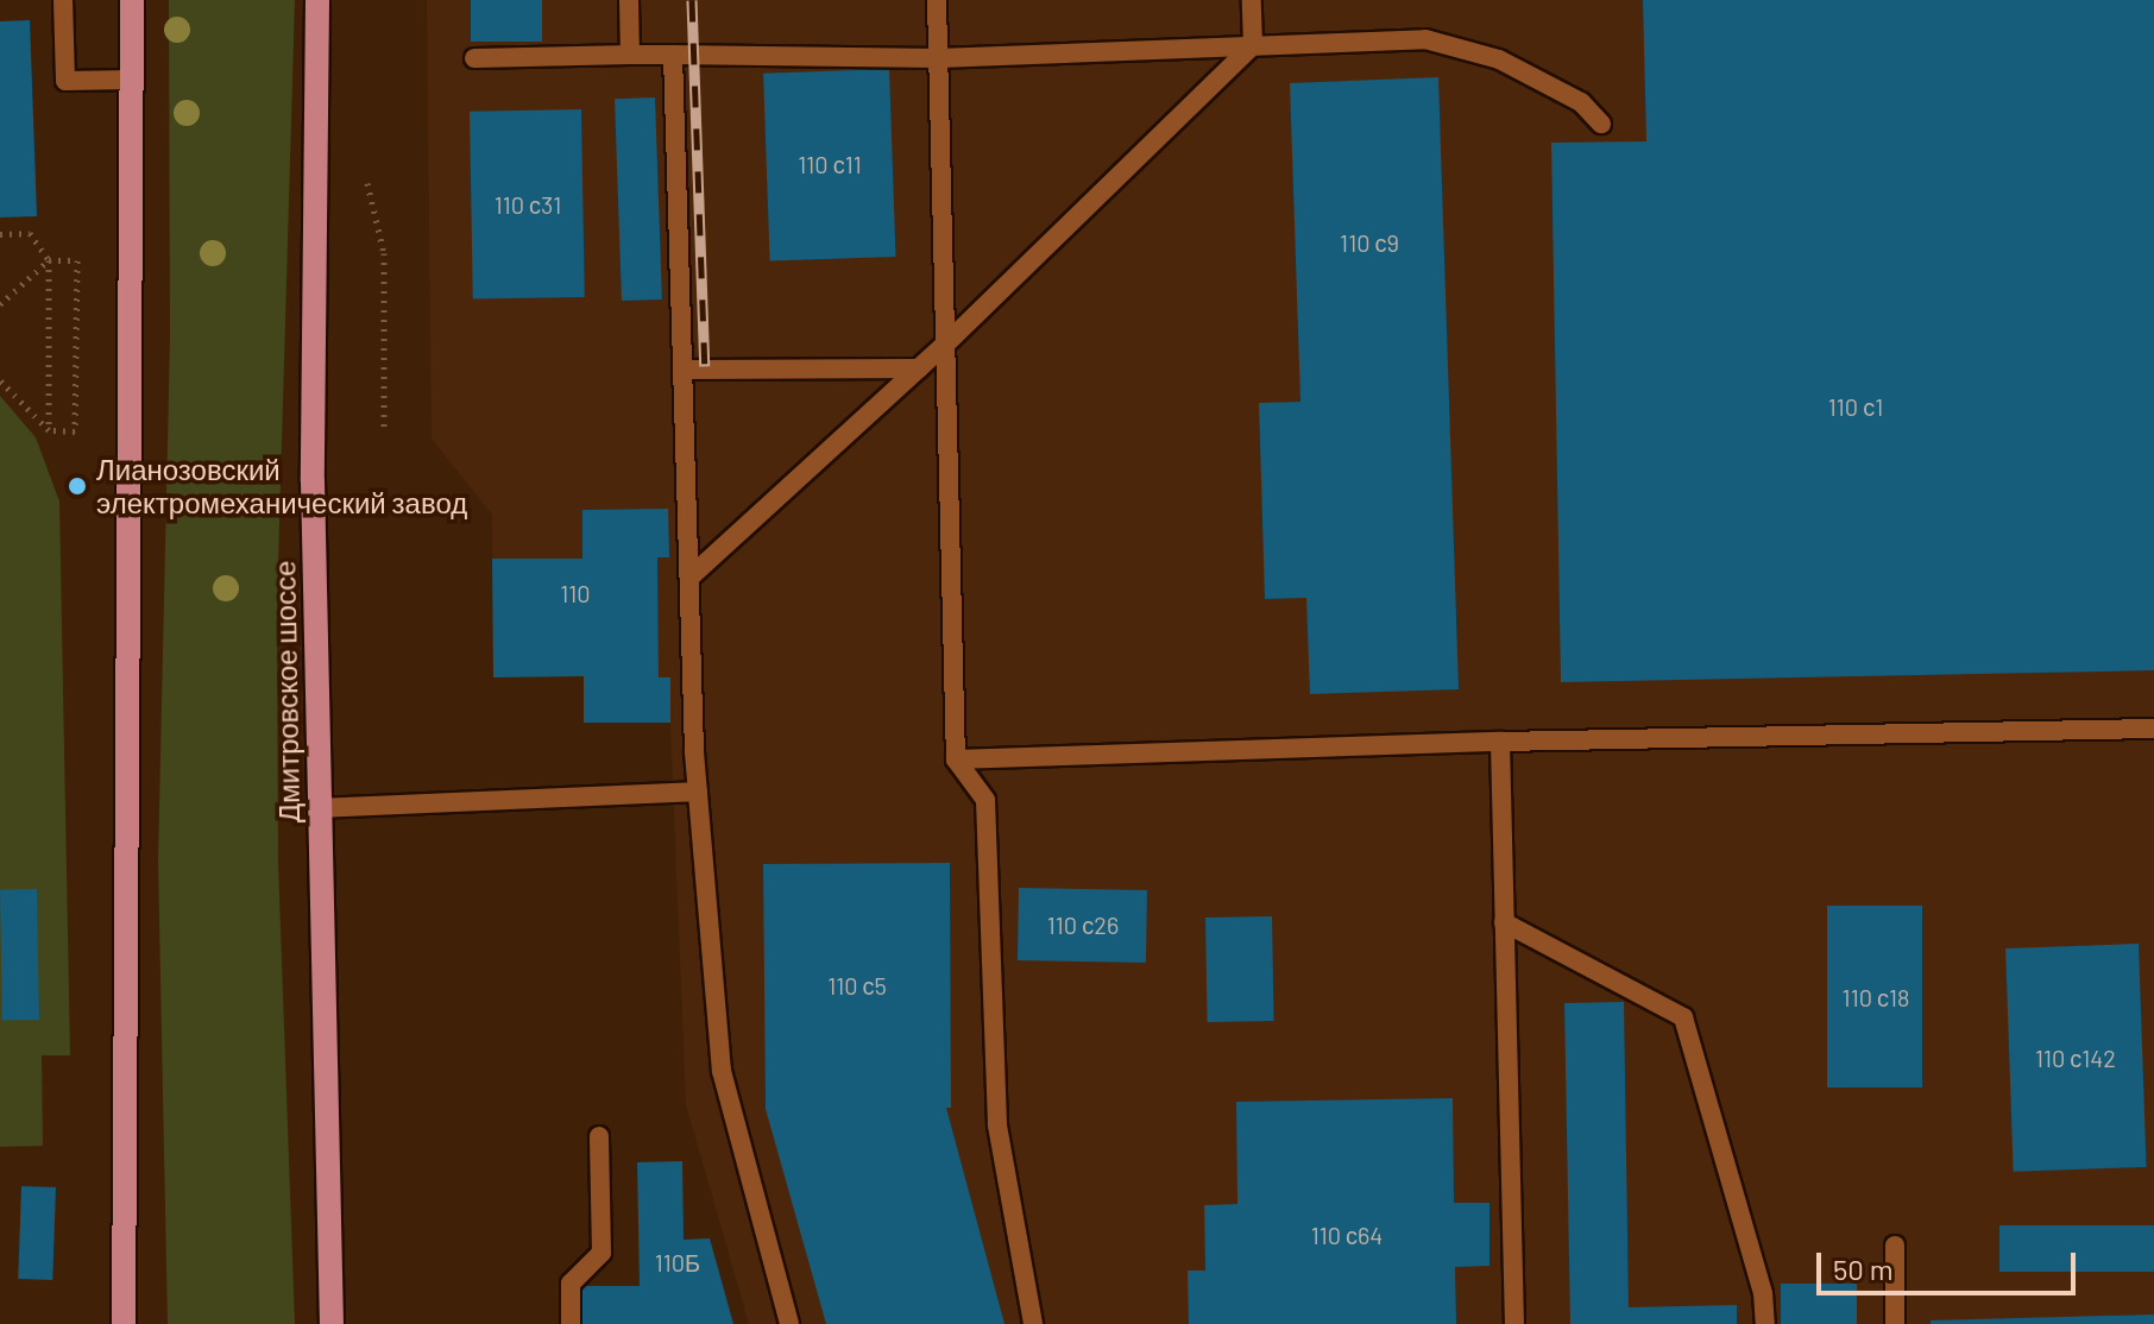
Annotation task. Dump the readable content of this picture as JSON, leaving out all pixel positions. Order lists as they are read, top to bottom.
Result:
{
  "streets": {
    "main road": ["Дмитровское шоссе"]
  },
  "places": ["Лианозовский электромеханический завод"],
  "house_numbers": [
    "110 с11",
    "110 с31",
    "110 с9",
    "110 с1",
    "110",
    "110 с26",
    "110 с5",
    "110 с18",
    "110 с142",
    "110 с64",
    "110Б"
  ],
  "scale_bar": "50 m"
}
